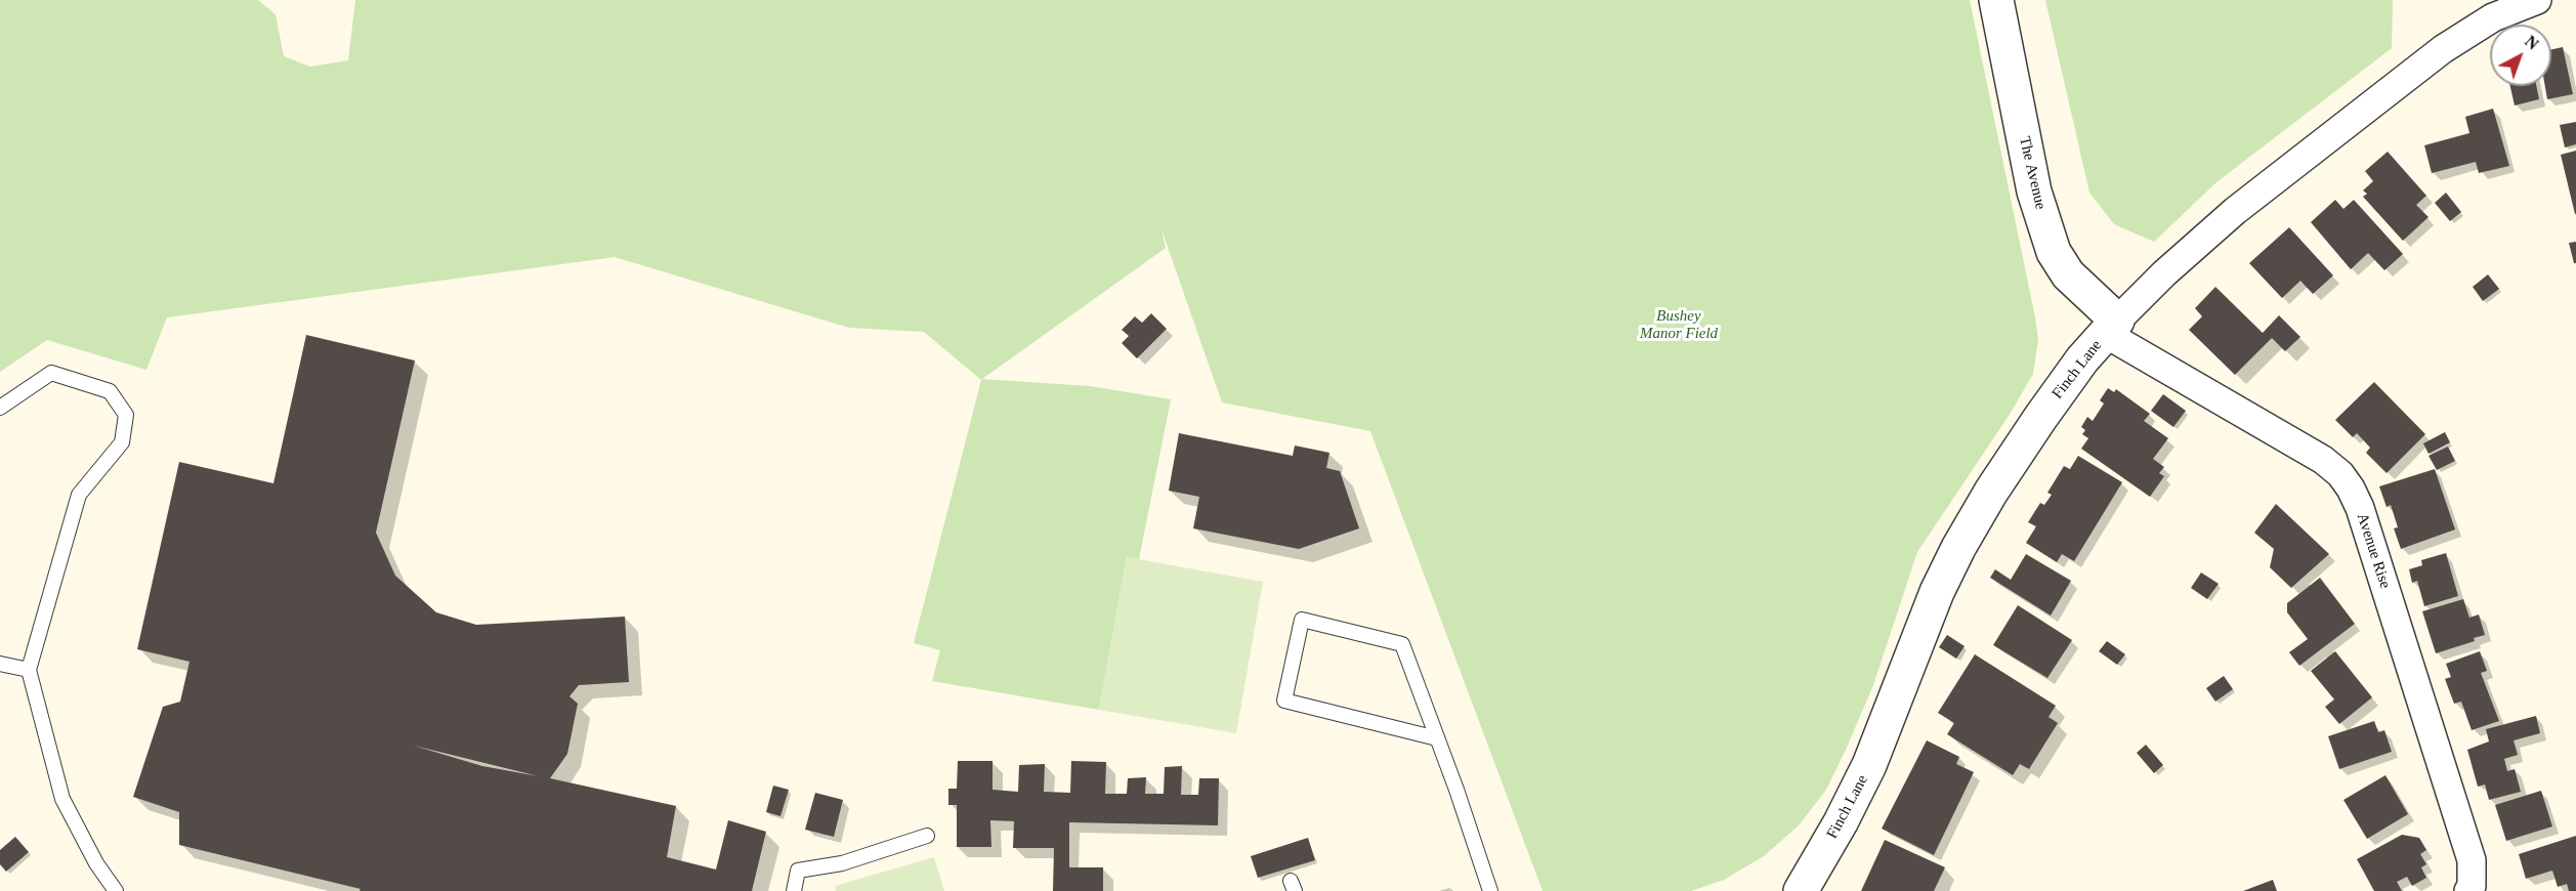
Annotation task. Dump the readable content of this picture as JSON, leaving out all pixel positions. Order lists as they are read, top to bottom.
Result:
{
  "streets": {
    "street": ["The Avenue", "Finch Lane", "Avenue Rise"]
  },
  "crossings": [
    ["The Avenue", "Finch Lane"],
    ["The Avenue", "Avenue Rise"],
    ["Finch Lane", "Avenue Rise"]
  ],
  "parks": ["Bushey Manor Field"],
  "north": "top right"
}
